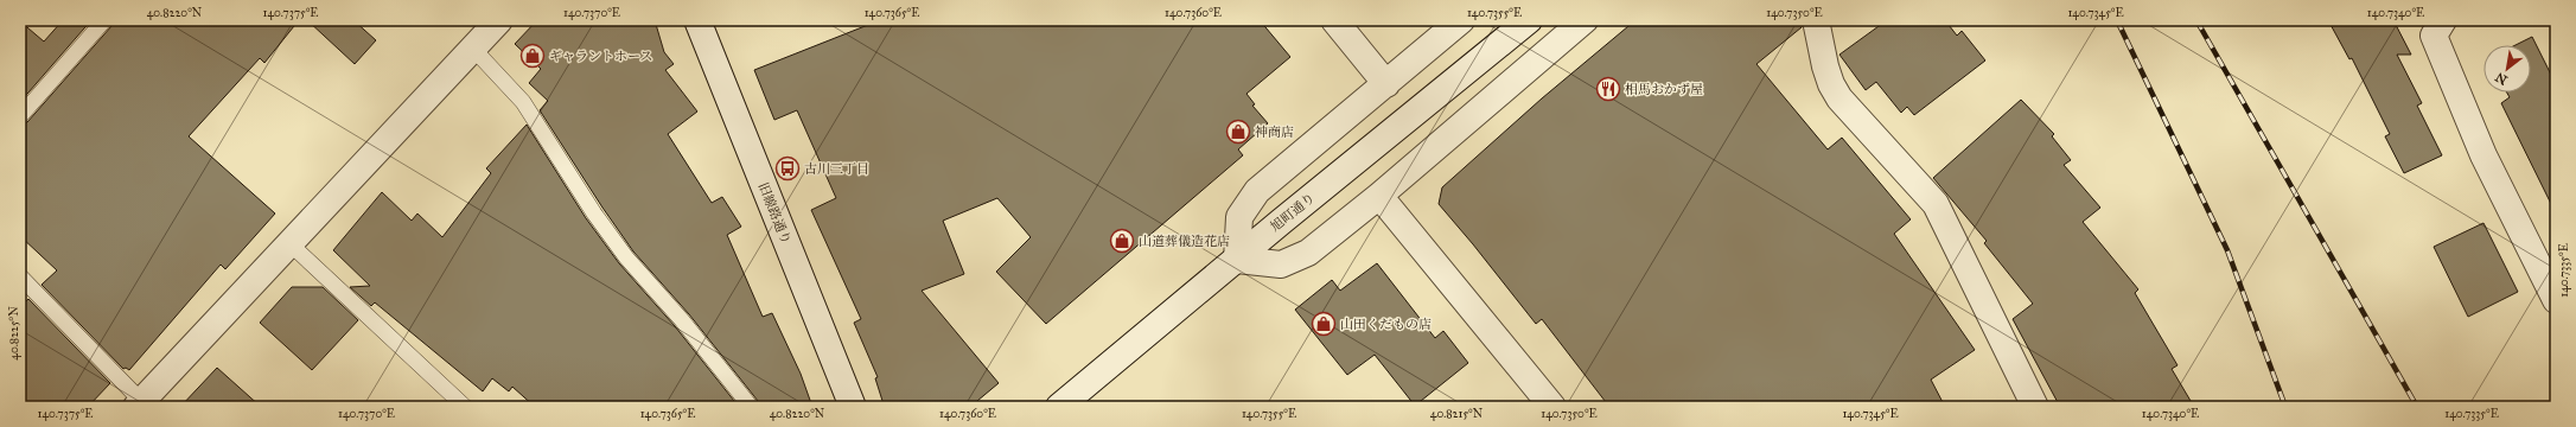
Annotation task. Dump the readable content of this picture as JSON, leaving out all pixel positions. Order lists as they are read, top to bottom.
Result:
{
  "streets": {
    "street": ["旭町通り", "旧線路通り"]
  },
  "places": {
    "shop": [
      "ギャラントホース",
      "神商店",
      "山道葬儀造花店",
      "山田くだもの店"
    ],
    "restaurant": ["相馬おかず屋"],
    "bus stop": ["古川三丁目"]
  },
  "north": "bottom left",
  "coordinates": [
    "40.8220°N",
    "140.7375°E",
    "140.7370°E",
    "140.7365°E",
    "140.7360°E",
    "140.7355°E",
    "140.7350°E",
    "140.7345°E",
    "140.7340°E",
    "140.7335°E",
    "40.8225°N",
    "40.8215°N"
  ]
}
